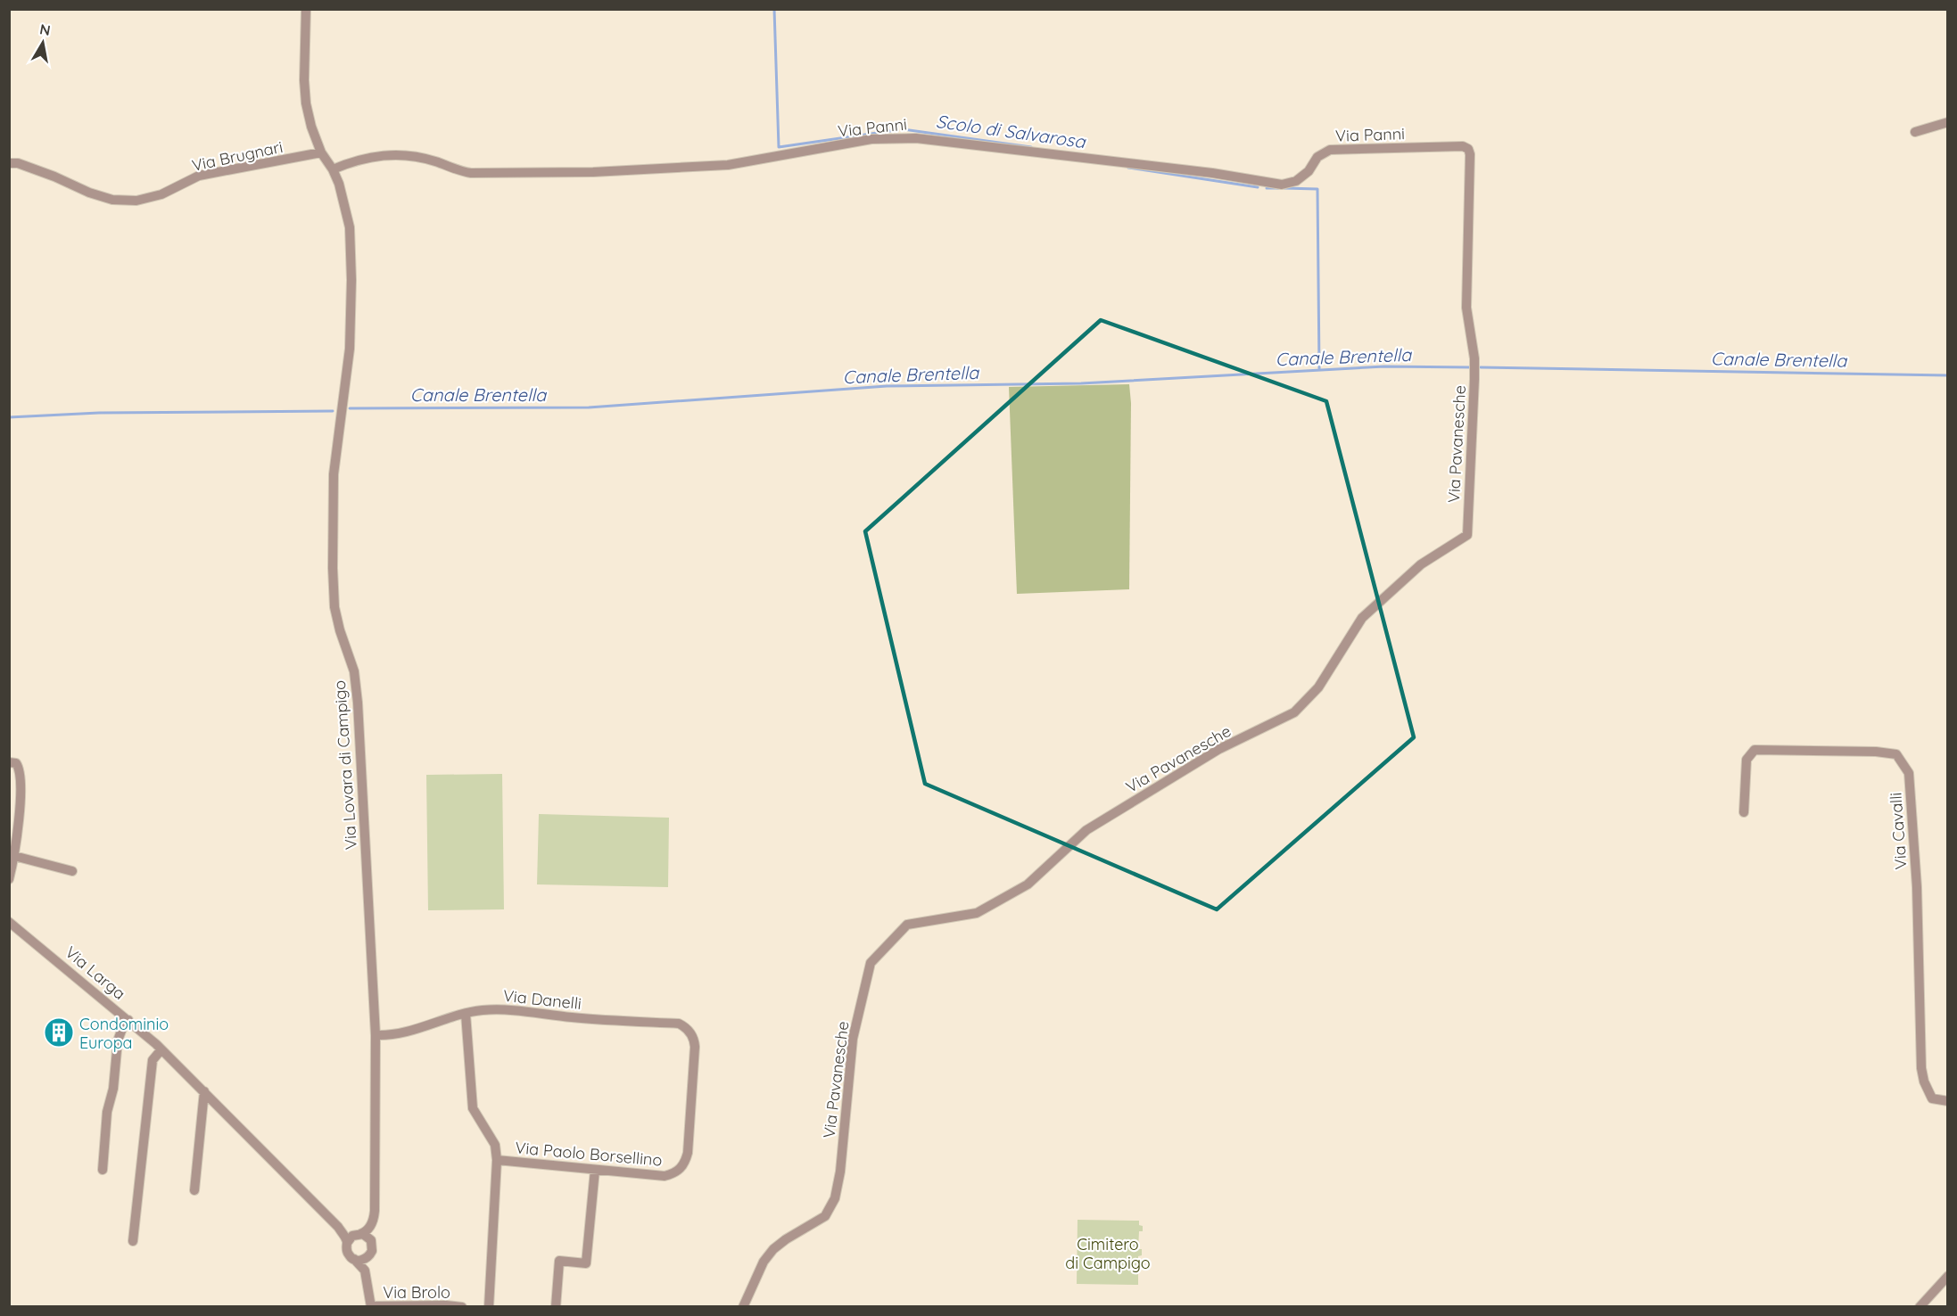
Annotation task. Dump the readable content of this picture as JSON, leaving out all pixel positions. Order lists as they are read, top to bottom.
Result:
{
  "streets": {
    "street": [
      "Via Panni",
      "Via Brugnari",
      "Via Pavanesche",
      "Via Lovara di Campigo",
      "Via Cavalli",
      "Via Larga",
      "Via Danelli",
      "Via Paolo Borsellino",
      "Via Brolo"
    ]
  },
  "crossings": [
    ["Via Panni", "Via Pavanesche"],
    ["Via Panni", "Via Lovara di Campigo"],
    ["Via Brugnari", "Via Lovara di Campigo"],
    ["Via Lovara di Campigo", "Via Larga"],
    ["Via Lovara di Campigo", "Via Danelli"],
    ["Via Lovara di Campigo", "Via Brolo"],
    ["Via Danelli", "Via Paolo Borsellino"]
  ],
  "water": ["Scolo di Salvarosa", "Canale Brentella"],
  "parks": ["Cimitero di Campigo"],
  "places": {
    "building": ["Condominio Europa"]
  },
  "north": "top"
}
